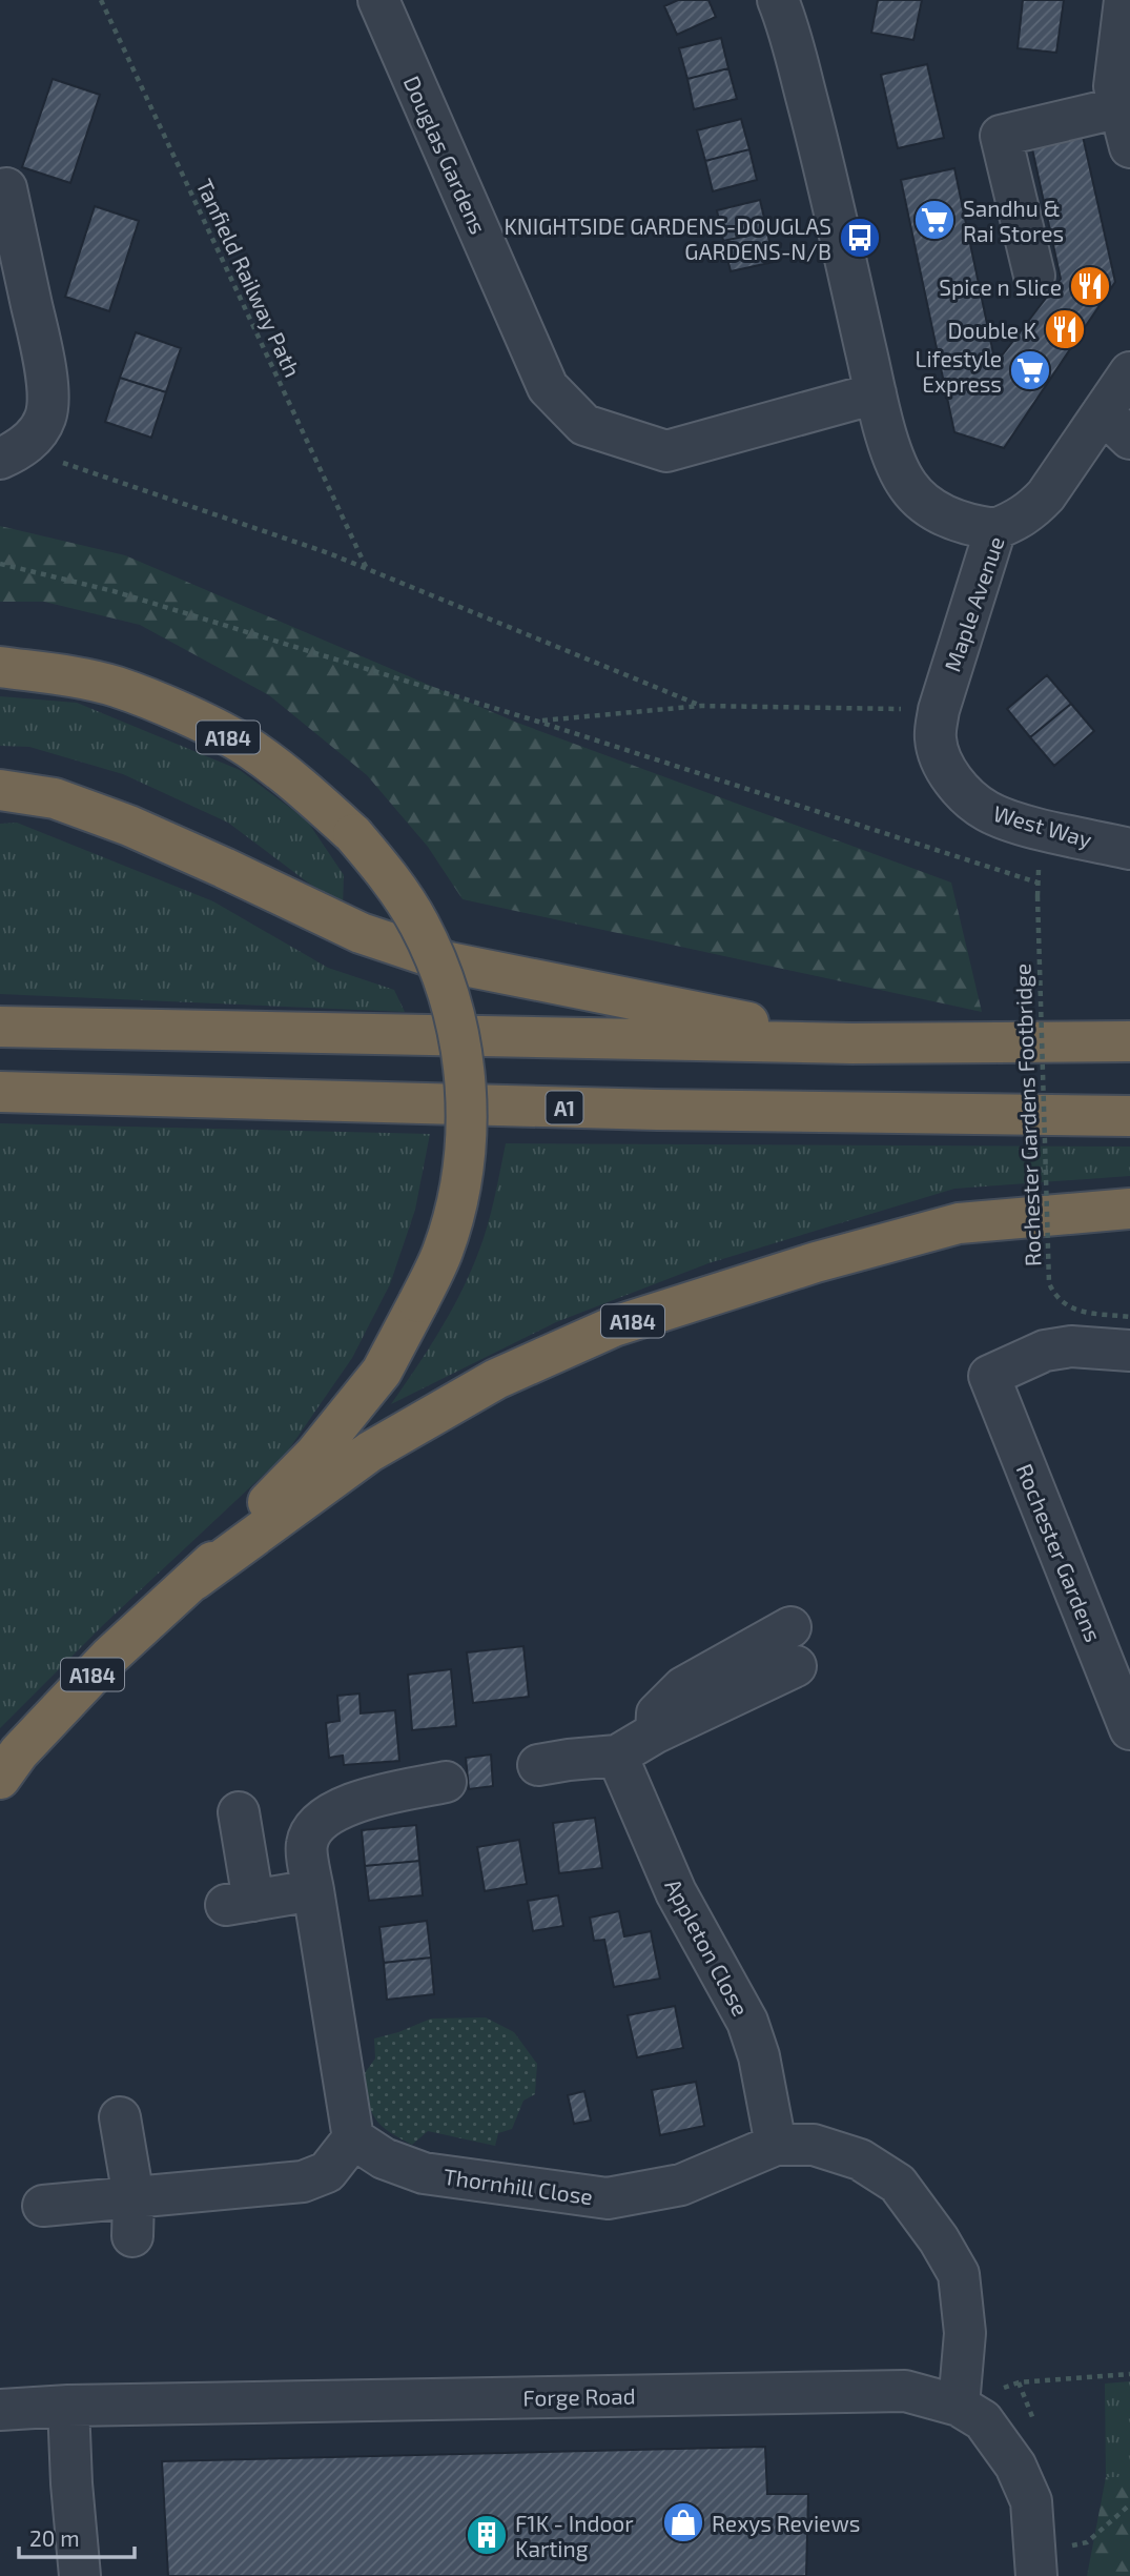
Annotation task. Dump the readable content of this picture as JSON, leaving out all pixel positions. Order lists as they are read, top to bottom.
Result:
{
  "streets": {
    "highway": ["A184", "A1"],
    "street": [
      "Douglas Gardens",
      "Maple Avenue",
      "West Way",
      "Rochester Gardens",
      "Appleton Close",
      "Thornhill Close",
      "Forge Road"
    ],
    "path": ["Tanfield Railway Path", "Rochester Gardens Footbridge"]
  },
  "crossings": [
    ["Maple Avenue", "West Way"],
    ["Appleton Close", "Thornhill Close"],
    ["Thornhill Close", "Forge Road"]
  ],
  "places": {
    "supermarket": ["Sandhu & Rai Stores", "Lifestyle Express"],
    "bus stop": ["KNIGHTSIDE GARDENS-DOUGLAS GARDENS-N/B"],
    "restaurant": ["Spice n Slice", "Double K"],
    "shop": ["Rexys Reviews"],
    "building": ["F1K - Indoor Karting"]
  },
  "scale_bar": "20 m"
}
